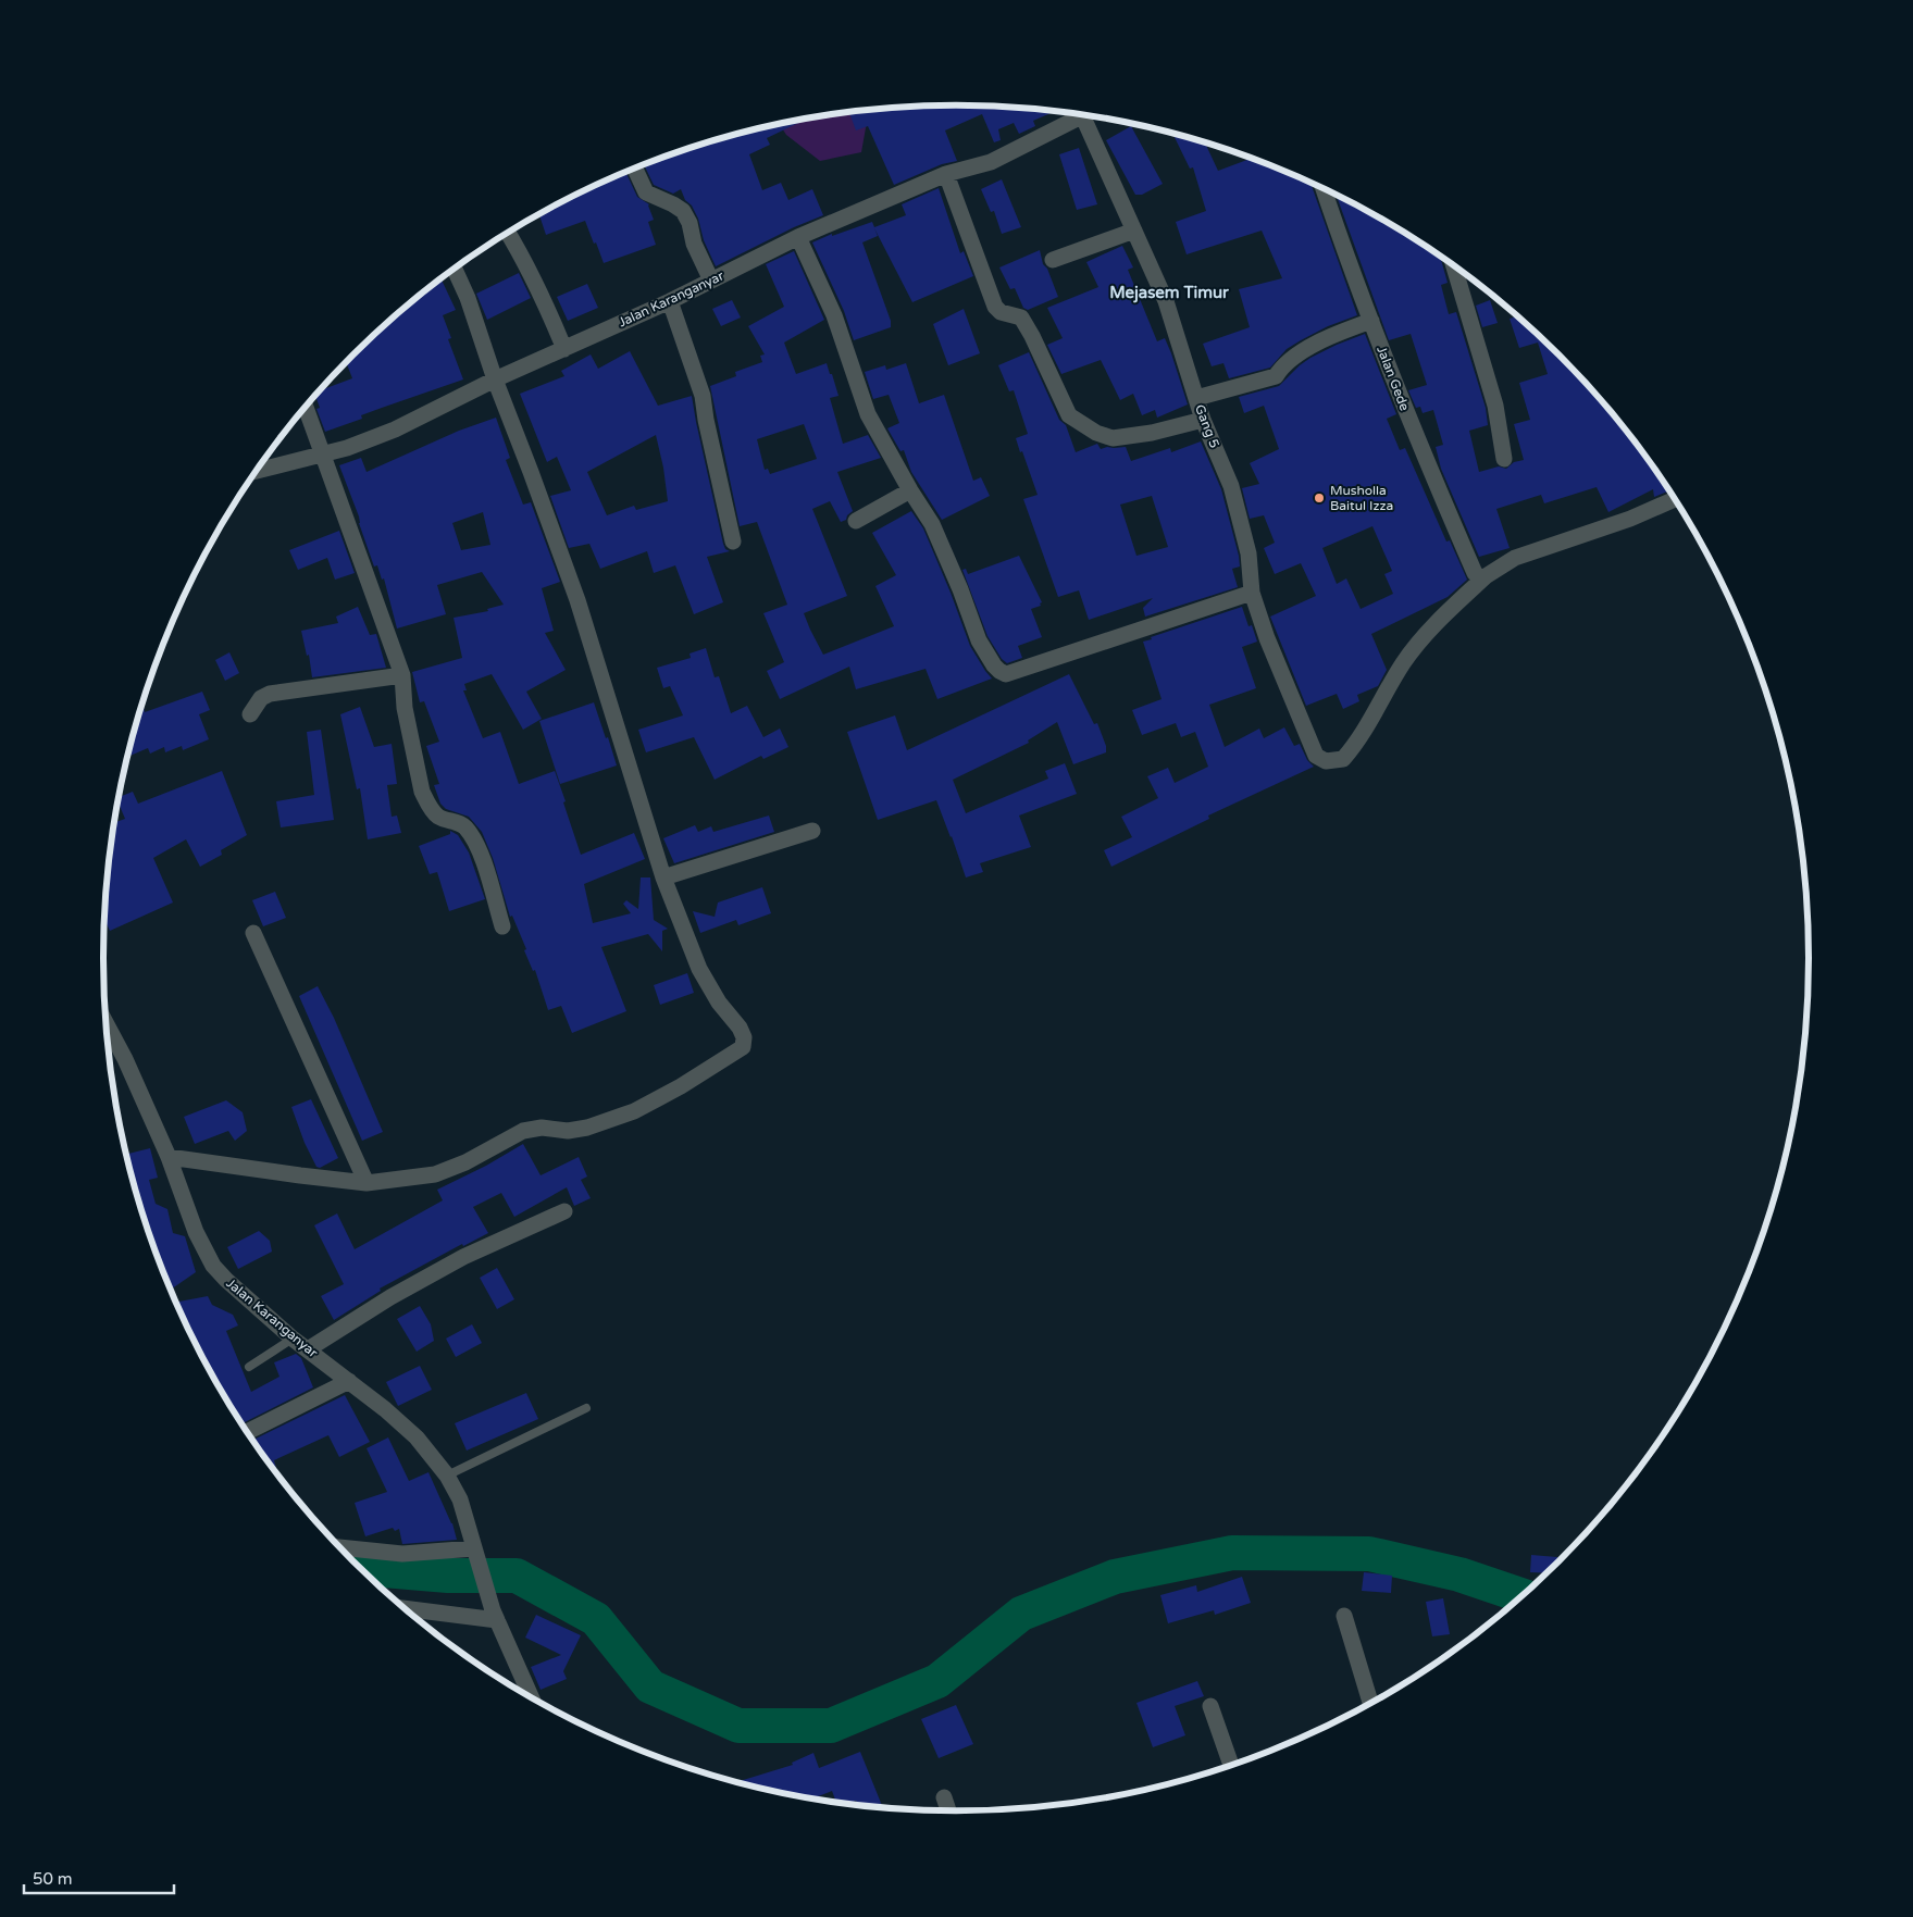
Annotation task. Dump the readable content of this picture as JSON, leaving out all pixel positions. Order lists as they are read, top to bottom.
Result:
{
  "streets": {
    "street": ["Jalan Karanganyar", "Jalan Gede", "Gang 5"]
  },
  "crossings": [
    ["Jalan Gede", "Gang 5"]
  ],
  "districts": ["Mejasem Timur"],
  "places": ["Musholla Baitul Izza"],
  "scale_bar": "50 m"
}
